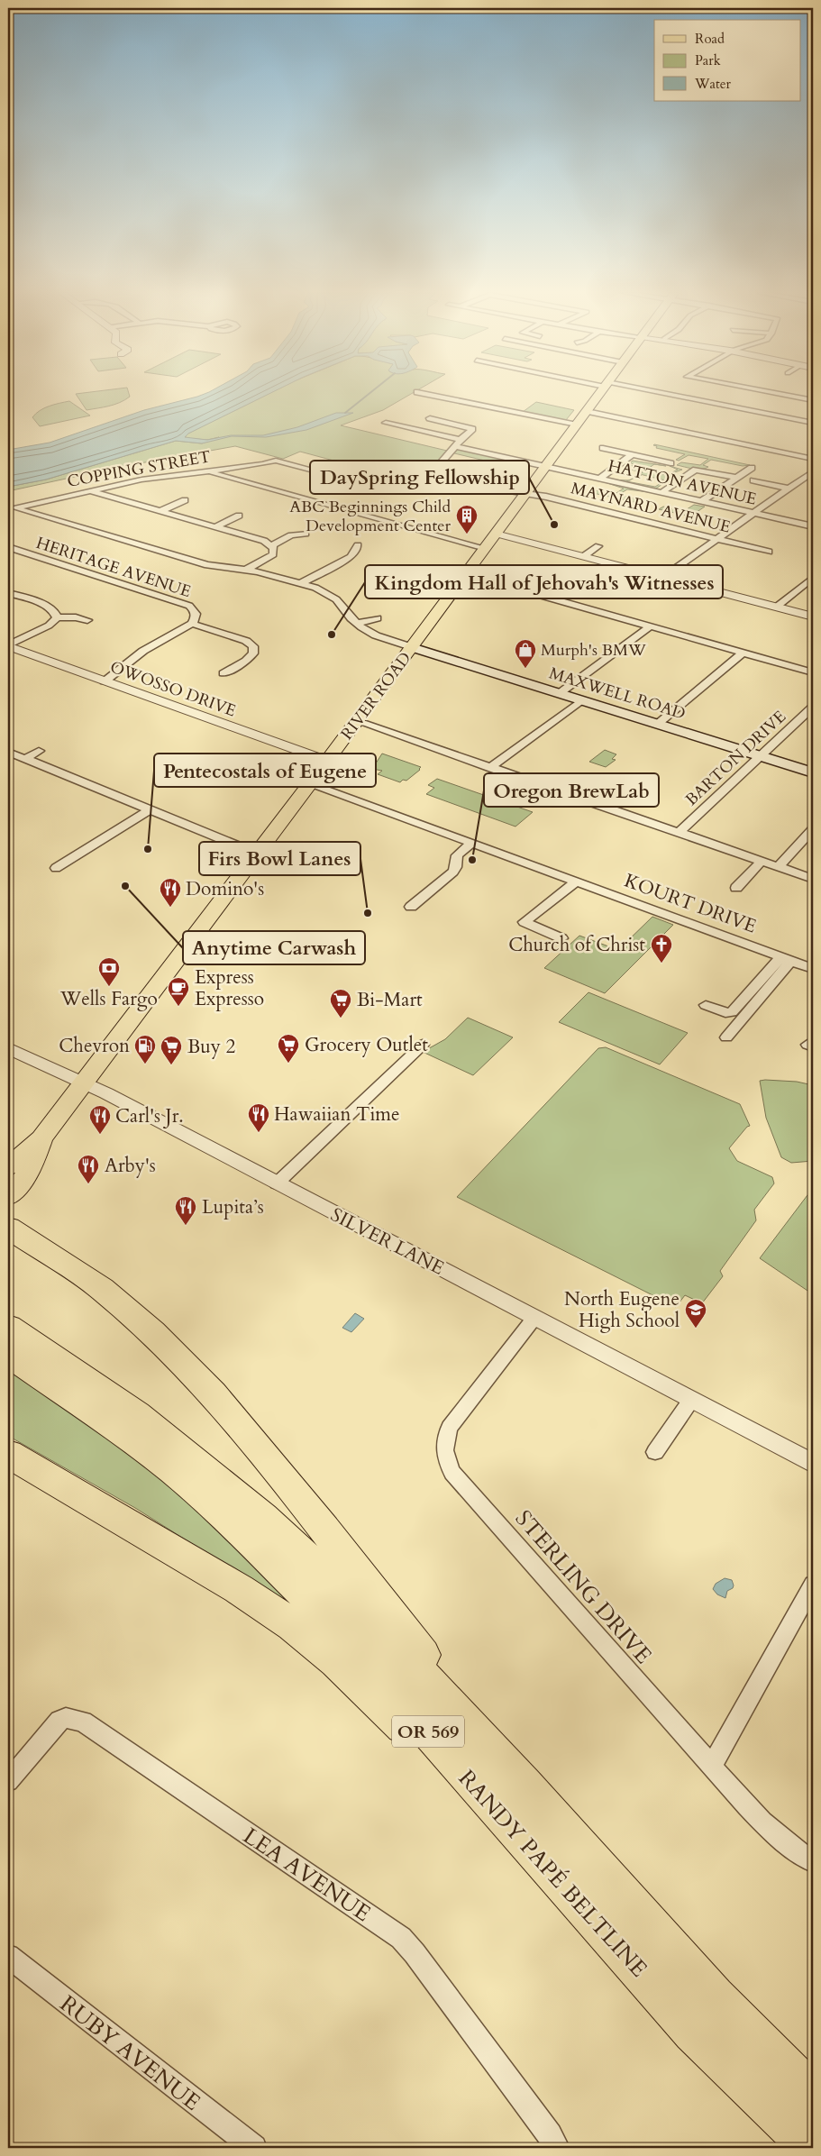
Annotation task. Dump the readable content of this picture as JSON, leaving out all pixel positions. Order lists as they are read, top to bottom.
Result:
{
  "streets": {
    "highway": ["OR 569", "RANDY PAPÉ BELTLINE"],
    "main road": ["MAXWELL ROAD", "RIVER ROAD"],
    "street": [
      "COPPING STREET",
      "HATTON AVENUE",
      "MAYNARD AVENUE",
      "HERITAGE AVENUE",
      "OWOSSO DRIVE",
      "BARTON DRIVE",
      "KOURT DRIVE",
      "SILVER LANE",
      "STERLING DRIVE",
      "LEA AVENUE",
      "RUBY AVENUE"
    ]
  },
  "crossings": [
    ["HATTON AVENUE", "MAYNARD AVENUE"],
    ["HATTON AVENUE", "RIVER ROAD"],
    ["MAYNARD AVENUE", "RIVER ROAD"],
    ["OWOSSO DRIVE", "RIVER ROAD"],
    ["MAXWELL ROAD", "RIVER ROAD"],
    ["MAXWELL ROAD", "BARTON DRIVE"],
    ["RIVER ROAD", "KOURT DRIVE"],
    ["RIVER ROAD", "SILVER LANE"],
    ["SILVER LANE", "STERLING DRIVE"]
  ],
  "places": {
    "other": [
      "DaySpring Fellowship",
      "Kingdom Hall of Jehovah's Witnesses",
      "Pentecostals of Eugene",
      "Oregon BrewLab",
      "Anytime Carwash",
      "Firs Bowl Lanes"
    ],
    "building": ["ABC Beginnings Child Development Center"],
    "shop": ["Murph's BMW"],
    "restaurant": [
      "Domino's",
      "Hawaiian Time",
      "Carl's Jr.",
      "Arby's",
      "Lupita’s"
    ],
    "church": ["Church of Christ"],
    "bank": ["Wells Fargo"],
    "cafe": ["Express Expresso"],
    "supermarket": ["Bi-Mart", "Grocery Outlet", "Buy 2"],
    "fuel station": ["Chevron"],
    "school or university": ["North Eugene High School"]
  },
  "legend": ["Road", "Park", "Water"]
}
